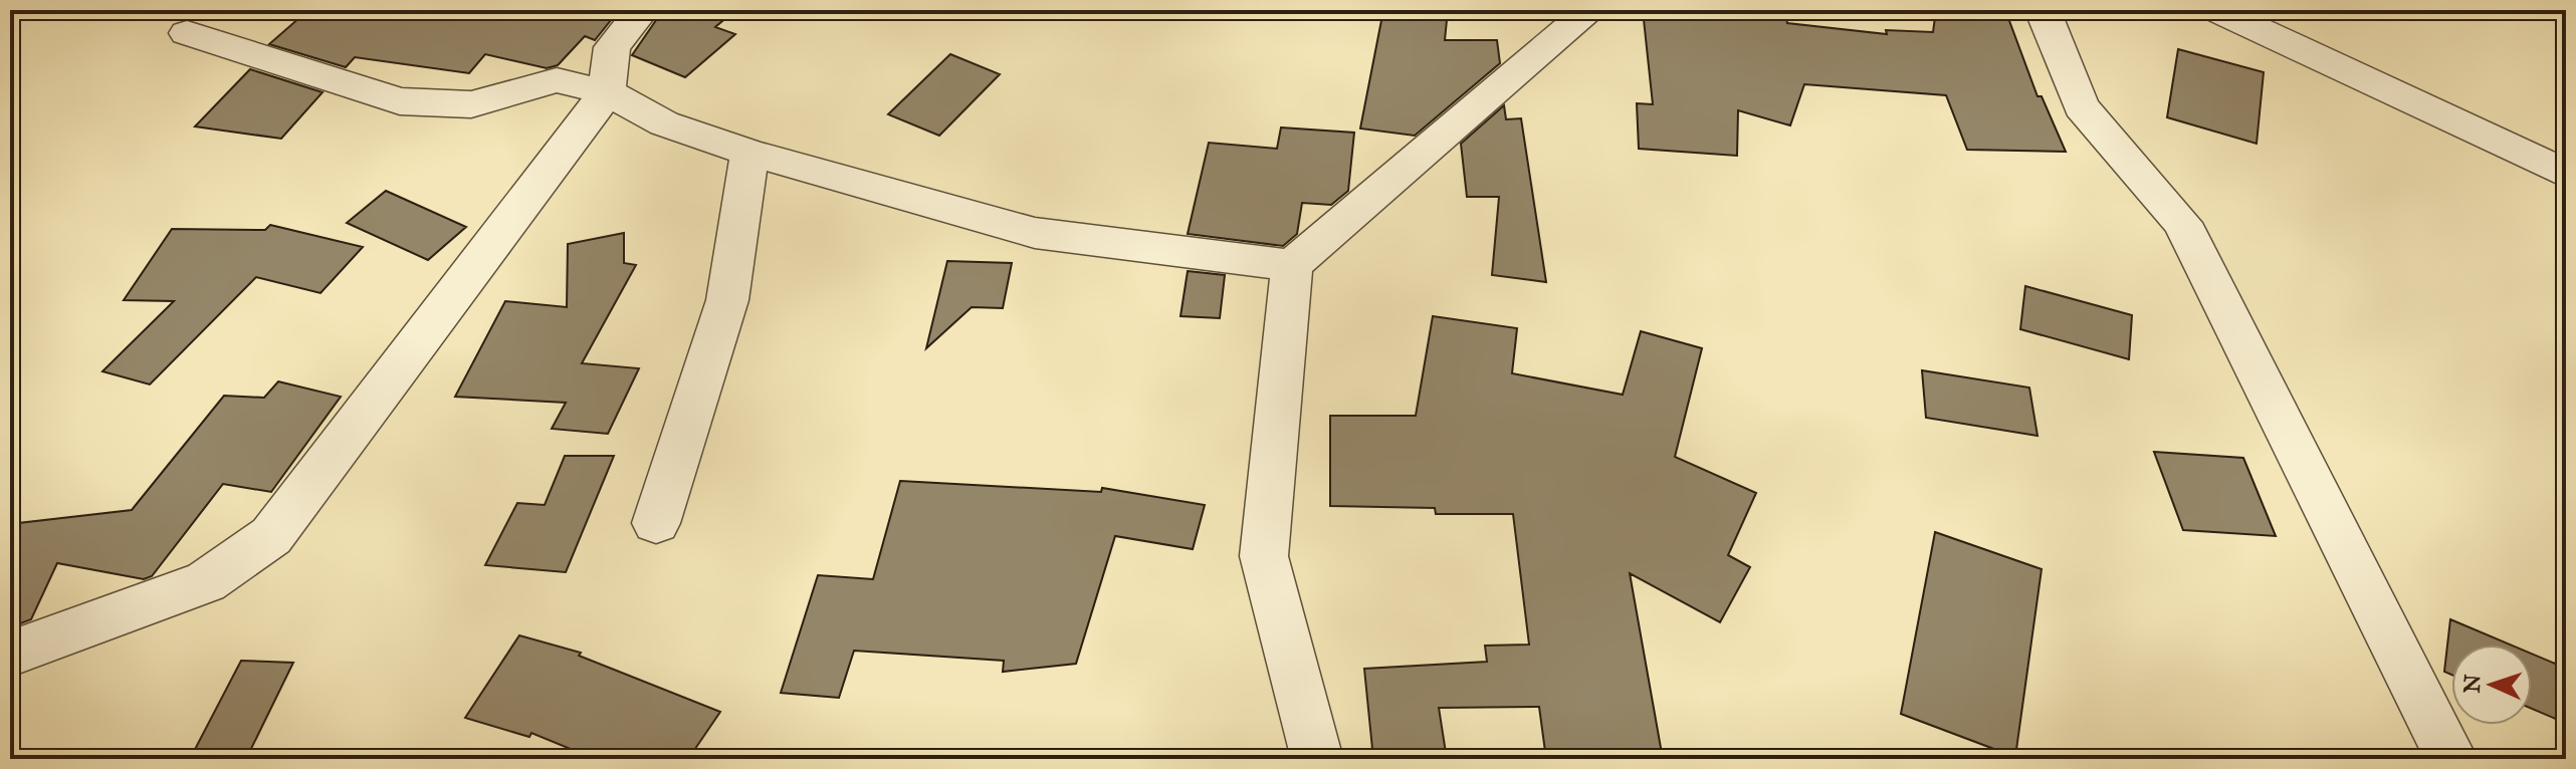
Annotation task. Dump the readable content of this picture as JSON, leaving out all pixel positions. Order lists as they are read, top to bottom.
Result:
{
  "north": "left"
}
